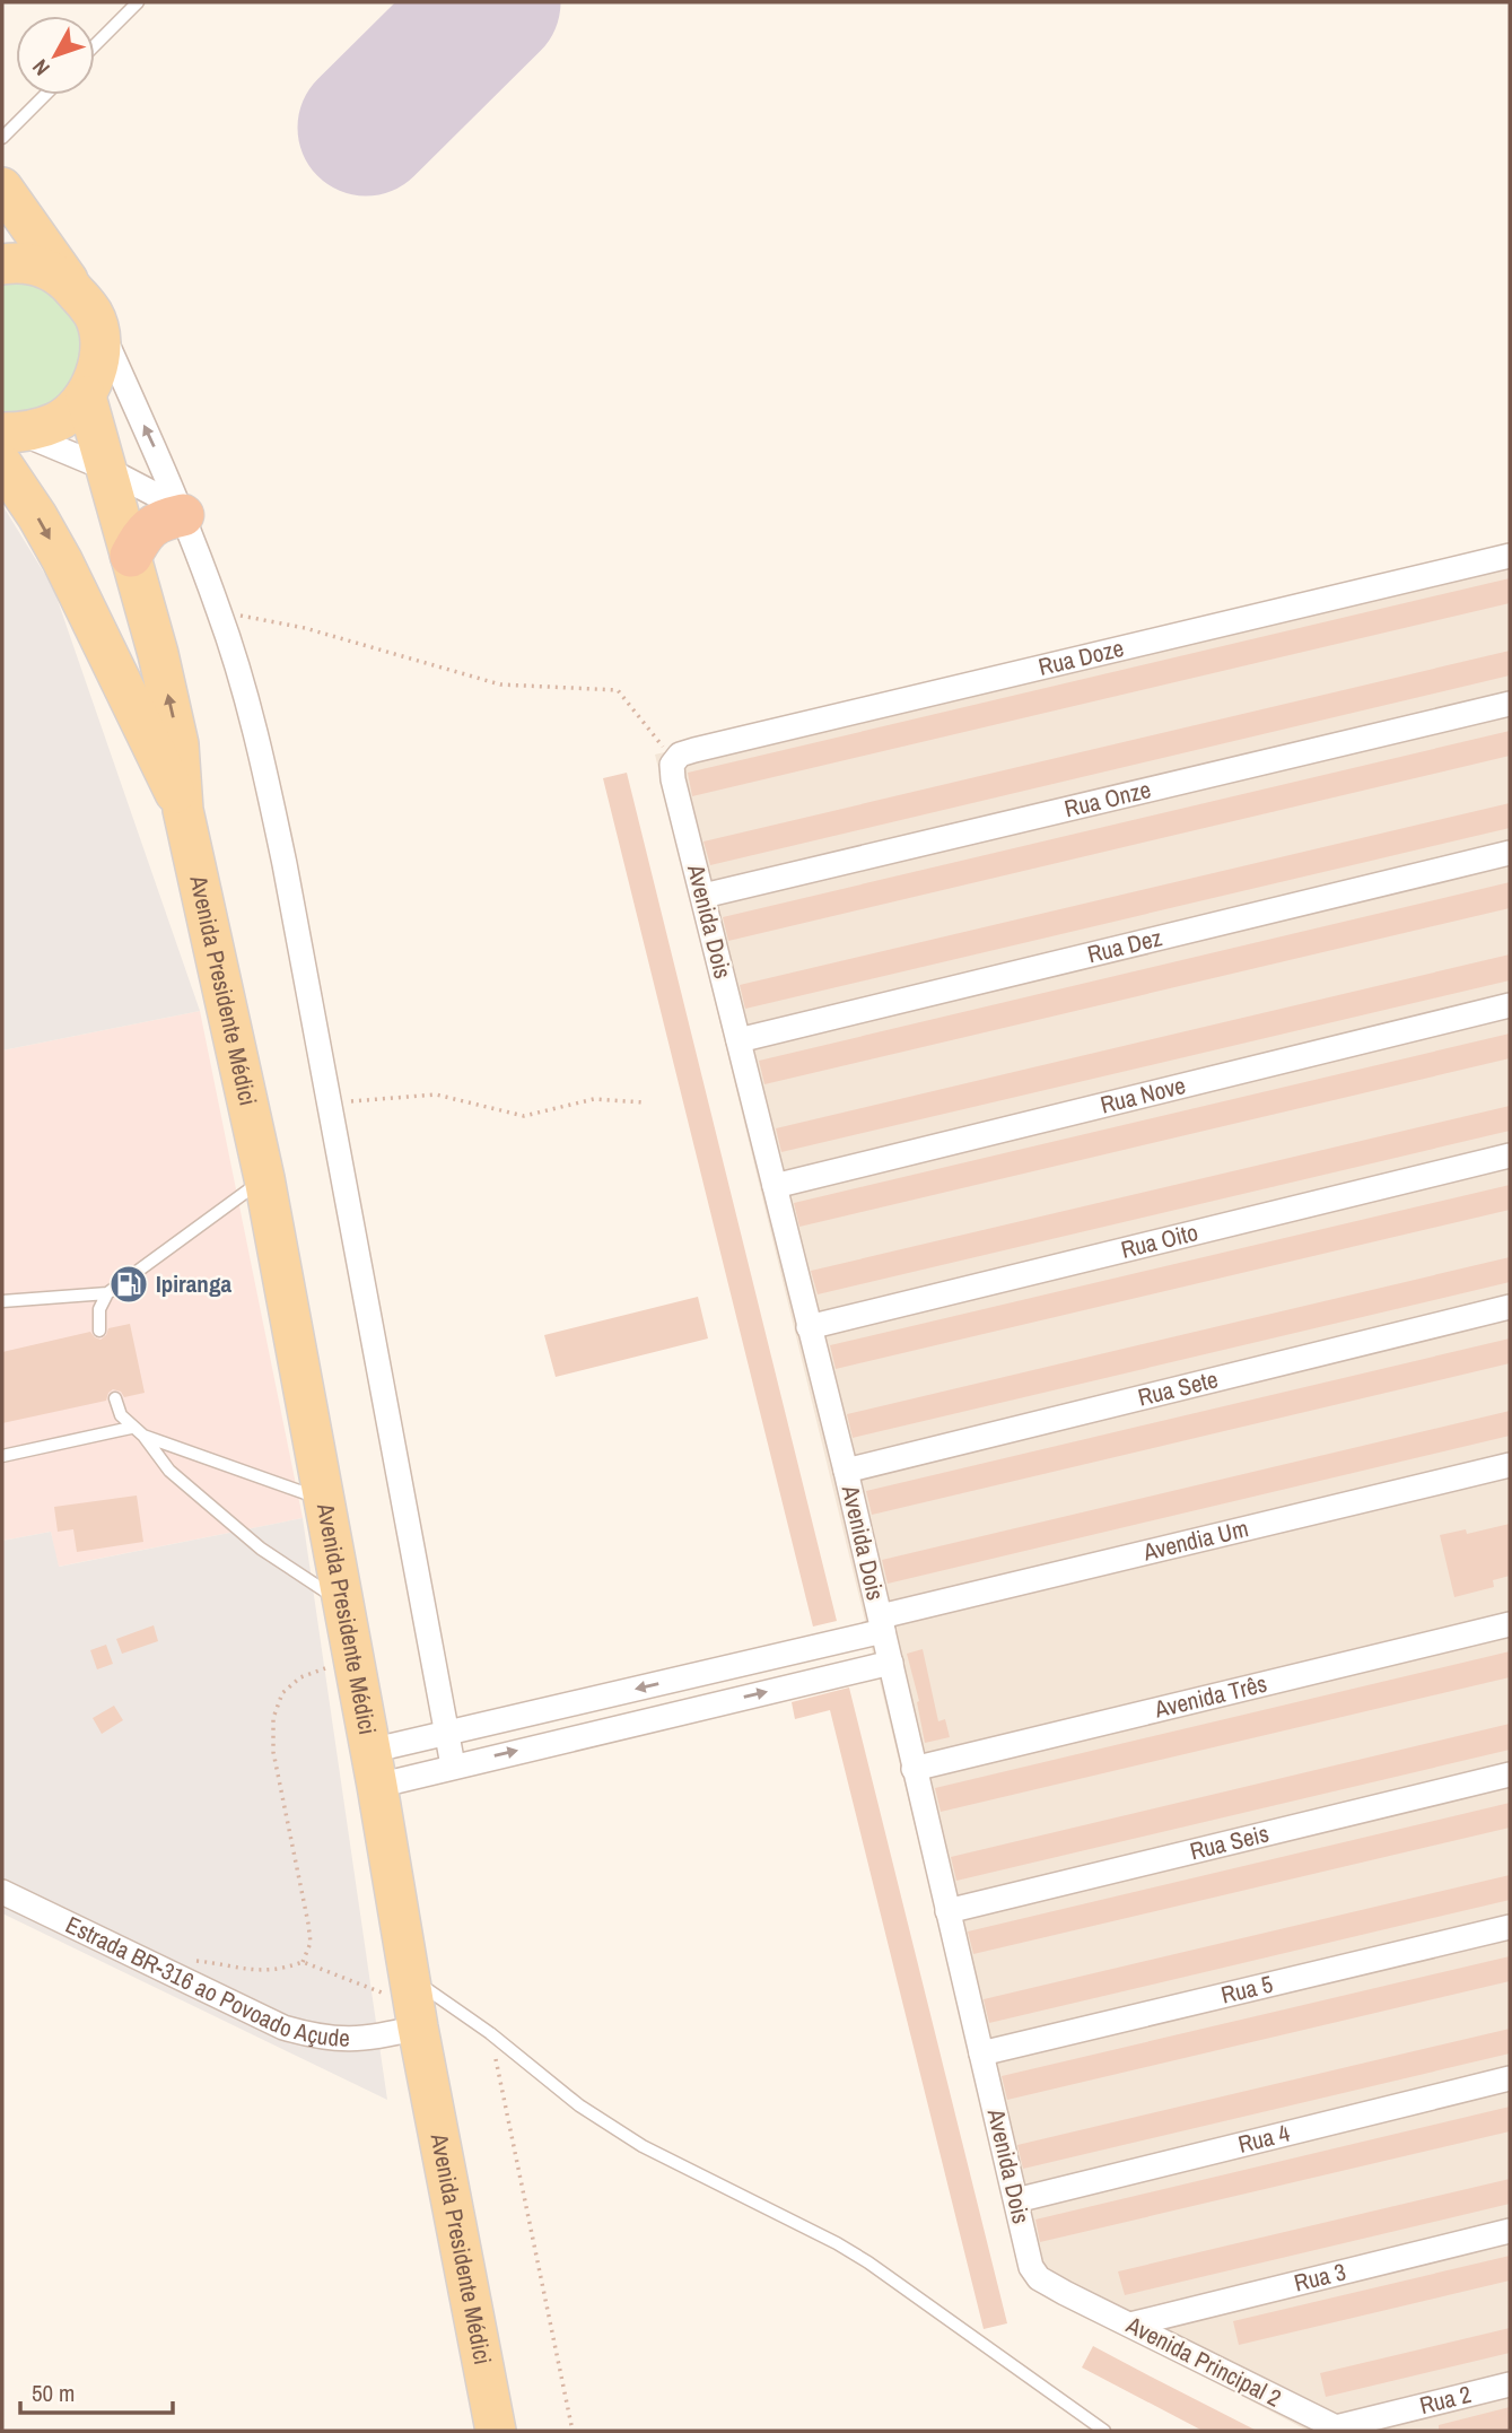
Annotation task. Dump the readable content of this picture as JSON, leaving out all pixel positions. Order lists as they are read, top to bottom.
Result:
{
  "streets": {
    "main road": ["Avenida Presidente Médici"],
    "street": [
      "Rua Doze",
      "Rua Onze",
      "Avenida Dois",
      "Rua Dez",
      "Rua Nove",
      "Rua Oito",
      "Rua Sete",
      "Avendia Um",
      "Avenida Três",
      "Rua Seis",
      "Estrada BR-316 ao Povoado Açude",
      "Rua 5",
      "Rua 4",
      "Rua 3",
      "Avenida Principal 2",
      "Rua 2"
    ]
  },
  "crossings": [
    ["Rua Doze", "Avenida Dois"],
    ["Rua Onze", "Avenida Dois"],
    ["Avenida Dois", "Rua Dez"],
    ["Avenida Dois", "Rua Nove"],
    ["Avenida Dois", "Rua Oito"],
    ["Avenida Dois", "Rua Sete"],
    ["Avenida Dois", "Avendia Um"],
    ["Avenida Dois", "Avenida Três"],
    ["Avenida Dois", "Rua Seis"],
    ["Avenida Dois", "Rua 5"],
    ["Avenida Dois", "Rua 4"],
    ["Avenida Dois", "Avenida Principal 2"],
    ["Avenida Presidente Médici", "Avendia Um"],
    ["Avenida Presidente Médici", "Estrada BR-316 ao Povoado Açude"],
    ["Rua 3", "Avenida Principal 2"],
    ["Avenida Principal 2", "Rua 2"]
  ],
  "places": {
    "fuel station": ["Ipiranga"]
  },
  "scale_bar": "50 m",
  "north": "bottom left"
}
